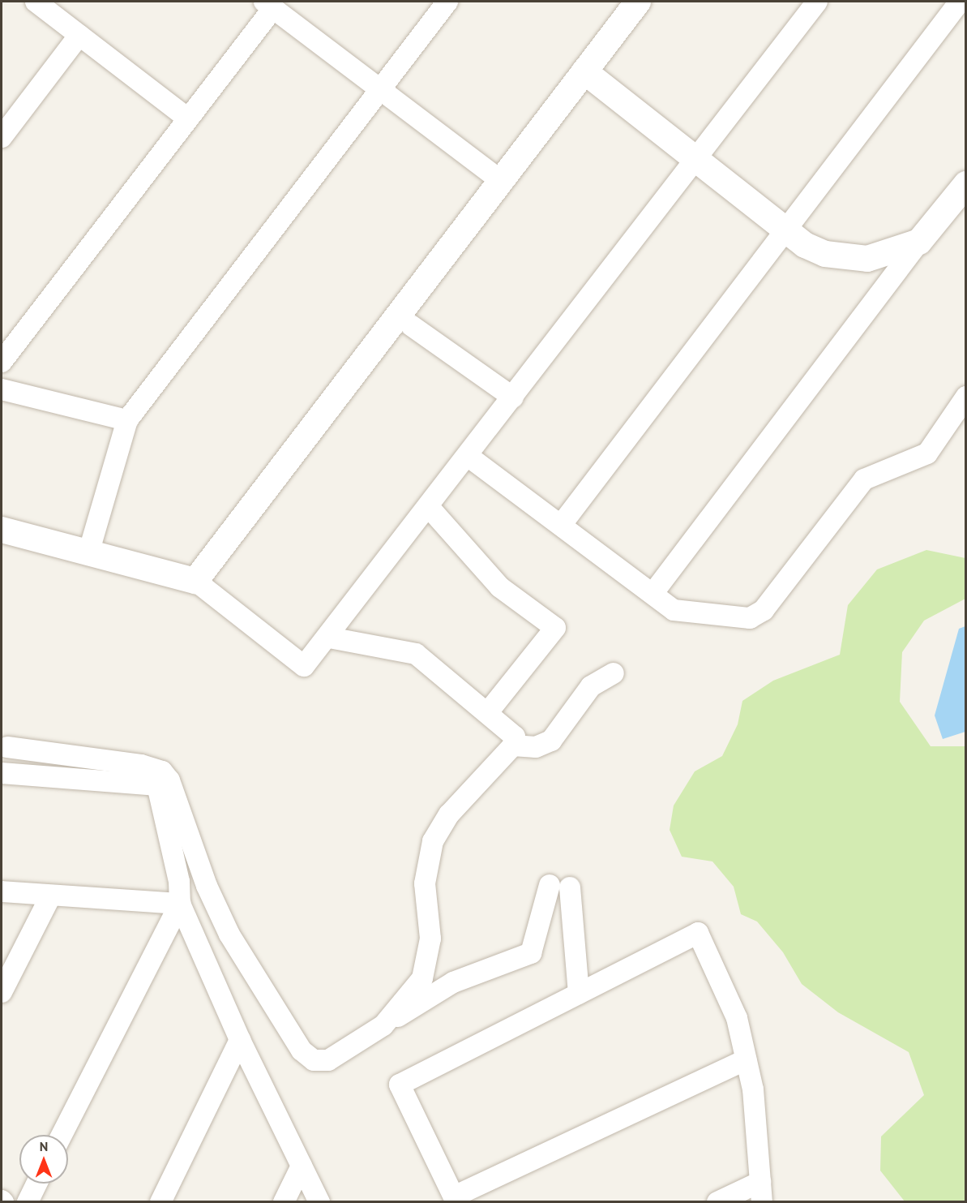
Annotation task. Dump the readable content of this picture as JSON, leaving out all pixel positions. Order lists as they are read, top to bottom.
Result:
{
  "north": "top"
}
